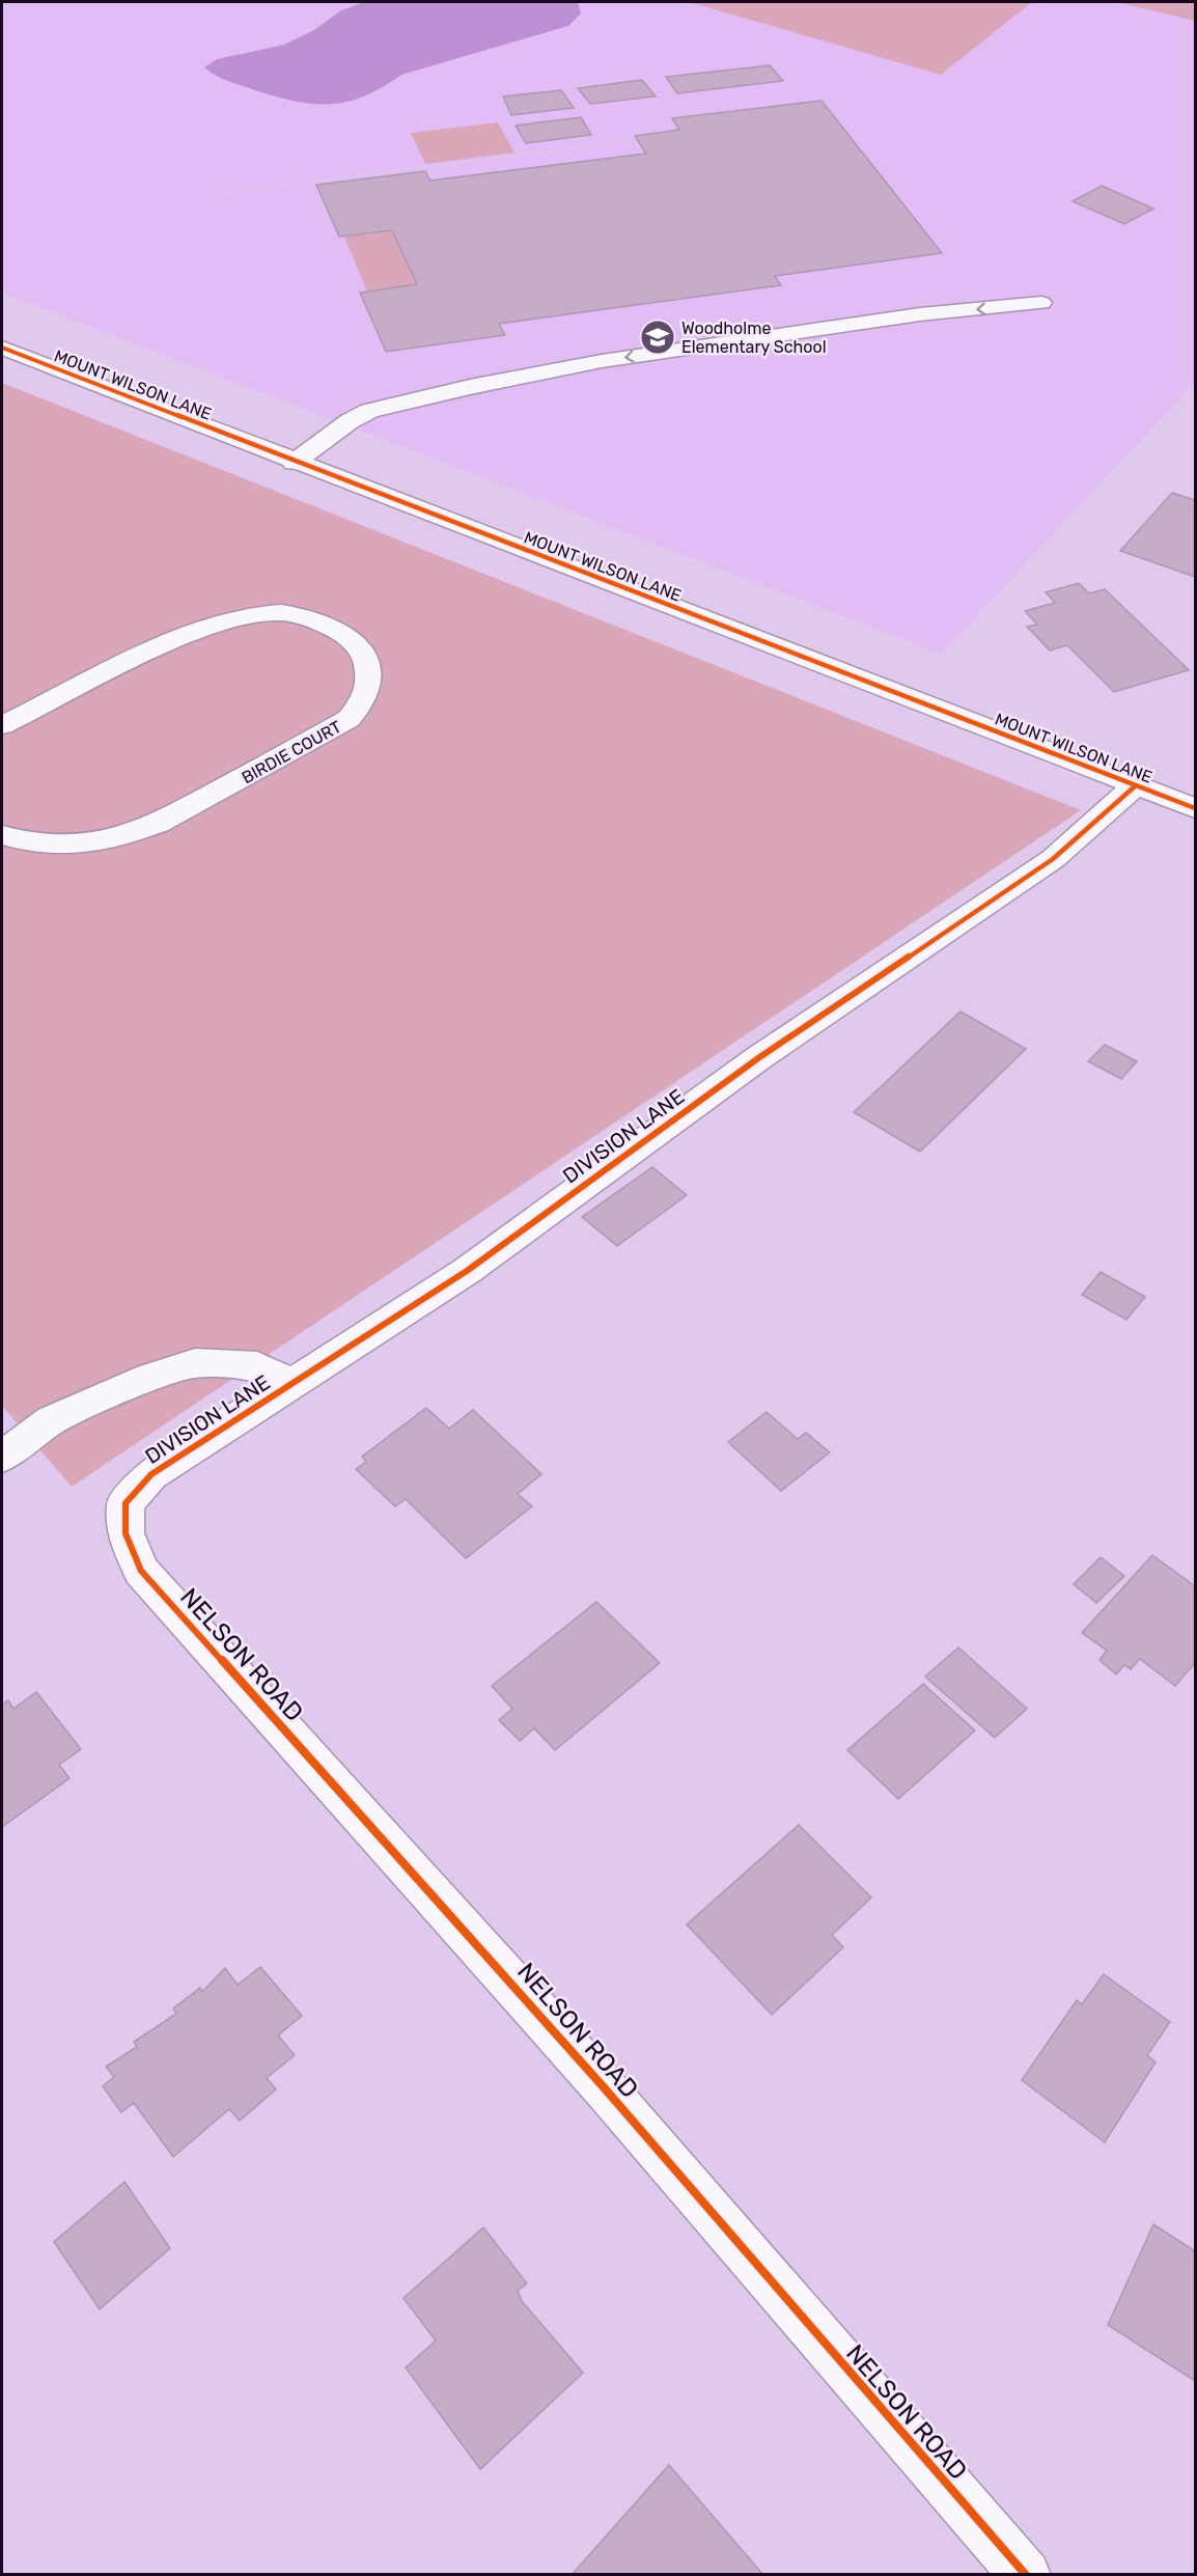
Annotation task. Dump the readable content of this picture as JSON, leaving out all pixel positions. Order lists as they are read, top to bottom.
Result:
{
  "streets": {
    "street": [
      "MOUNT WILSON LANE",
      "BIRDIE COURT",
      "DIVISION LANE",
      "NELSON ROAD"
    ]
  },
  "crossings": [
    ["MOUNT WILSON LANE", "DIVISION LANE"],
    ["DIVISION LANE", "NELSON ROAD"]
  ],
  "places": {
    "school or university": ["Woodholme Elementary School"]
  }
}
